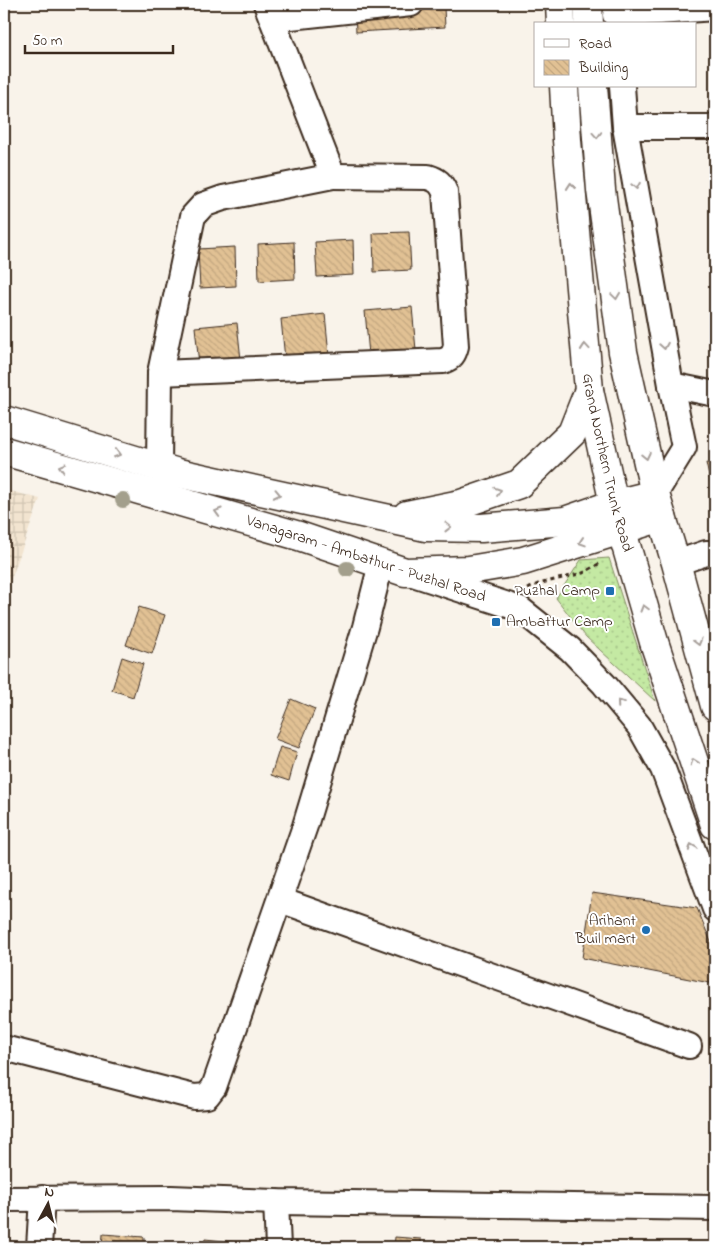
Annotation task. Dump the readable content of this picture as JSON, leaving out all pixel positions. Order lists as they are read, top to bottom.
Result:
{
  "streets": {
    "main road": ["Grand Northern Trunk Road", "Vanagaram - Ambathur - Puzhal Road"]
  },
  "places": {
    "transit": ["Puzhal Camp", "Ambattur Camp"],
    "other": ["Arihant Buil mart"]
  },
  "legend": ["Road", "Building"],
  "scale_bar": "50 m",
  "north": "top"
}
